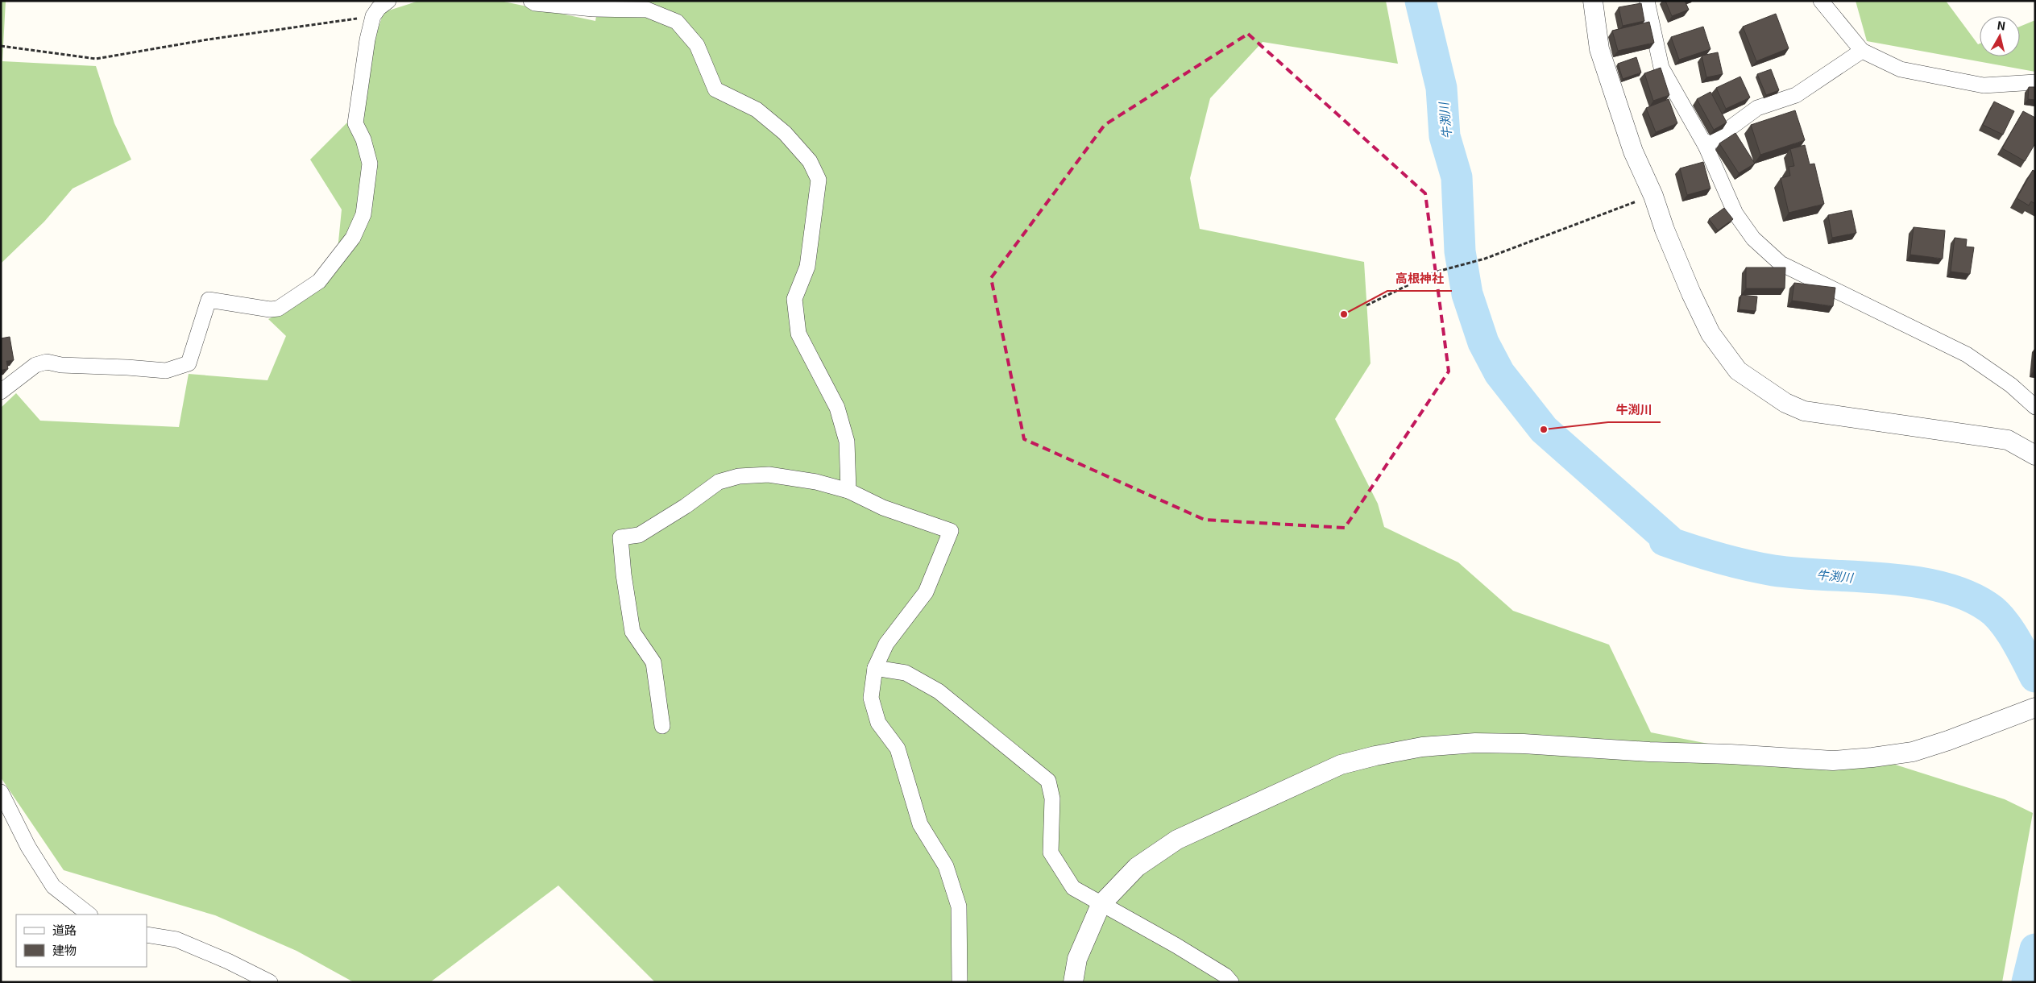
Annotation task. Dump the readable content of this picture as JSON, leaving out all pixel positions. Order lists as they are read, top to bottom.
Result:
{
  "water": ["牛渕川"],
  "places": ["高根神社", "牛渕川"],
  "legend": ["道路", "建物"],
  "north": "top"
}
